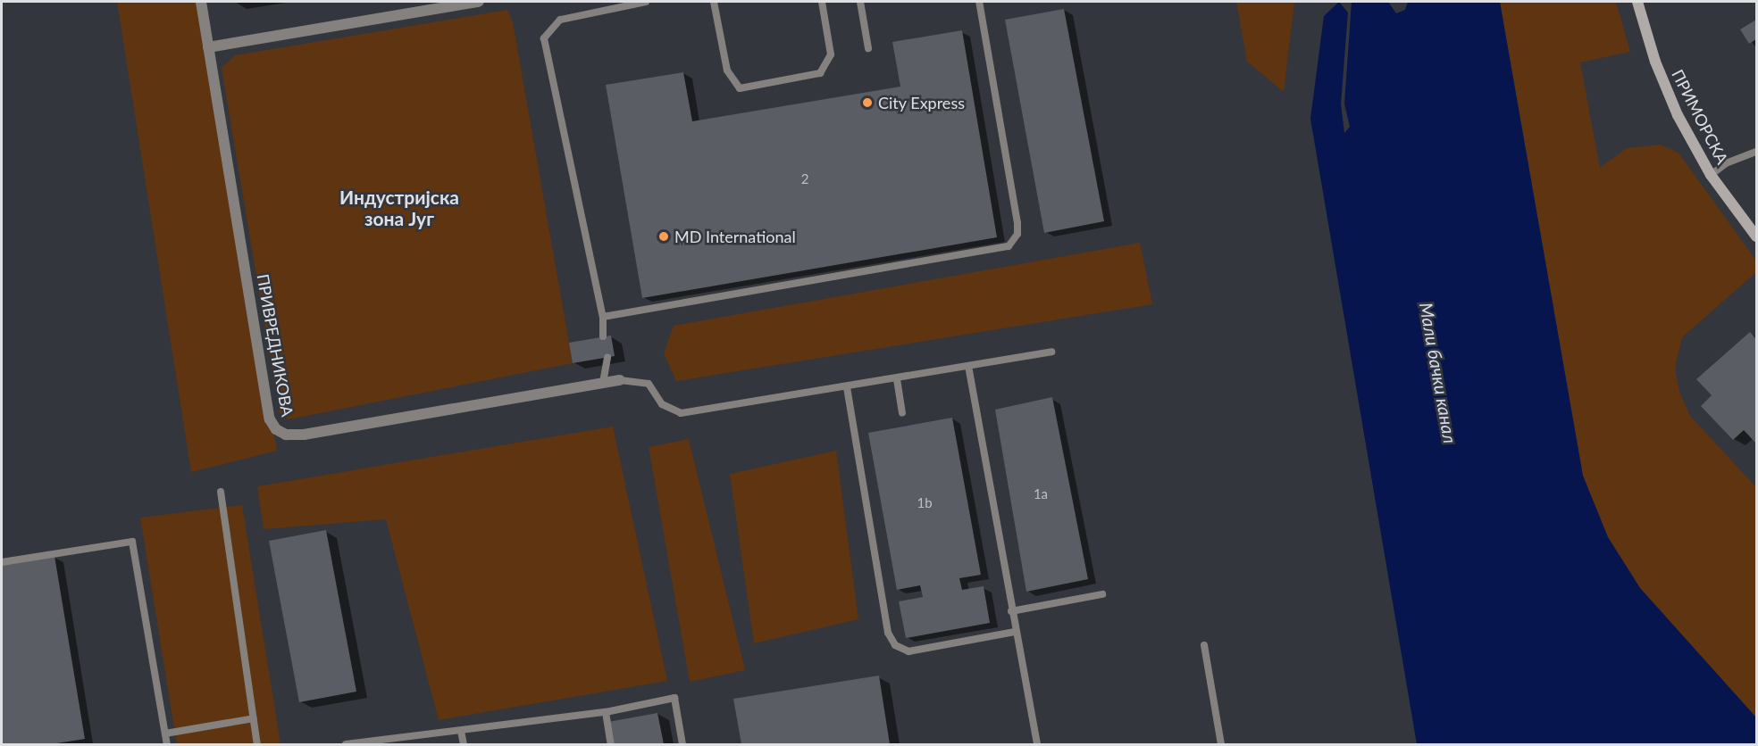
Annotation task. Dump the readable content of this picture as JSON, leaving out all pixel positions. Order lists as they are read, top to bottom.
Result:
{
  "streets": {
    "street": ["ПРИМОРСКА", "ПРИВРЕДНИКОВА"]
  },
  "districts": ["Индустријска зона Југ"],
  "water": ["Мали бачки канал"],
  "places": ["City Express", "MD International"],
  "house_numbers": ["2", "1a", "1b"]
}
